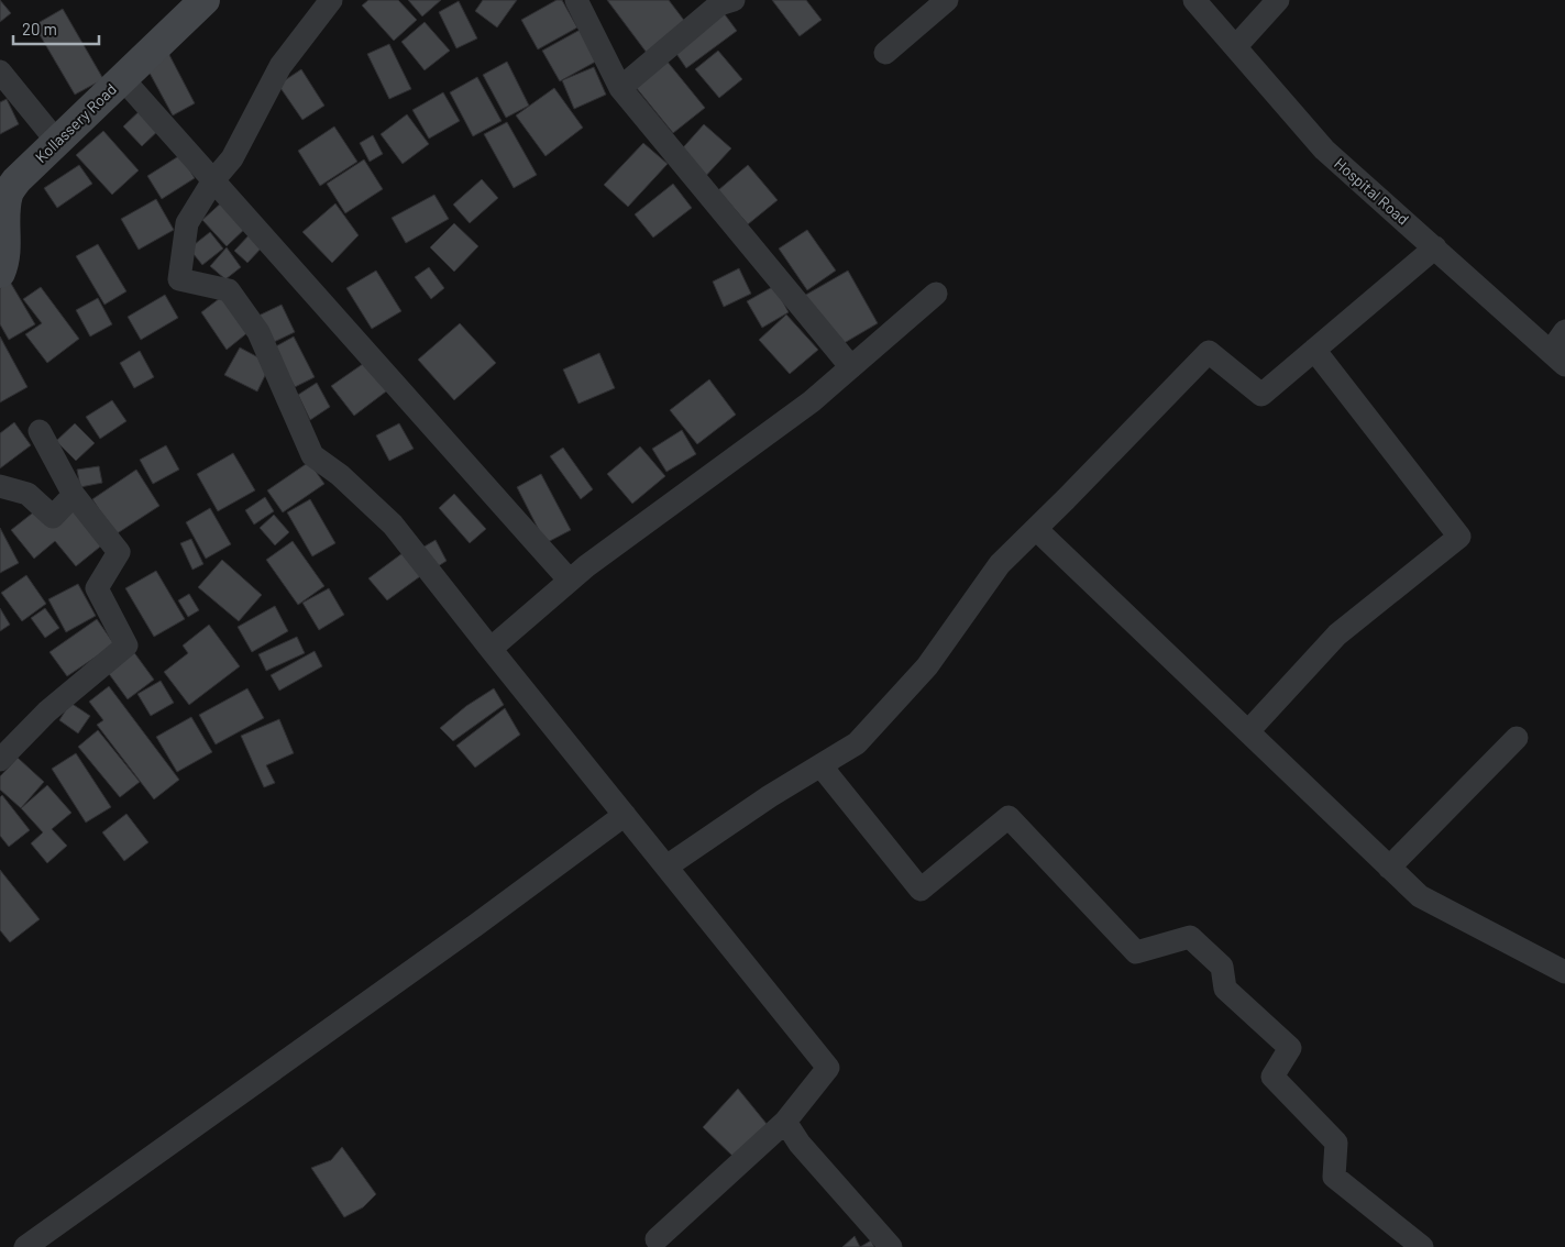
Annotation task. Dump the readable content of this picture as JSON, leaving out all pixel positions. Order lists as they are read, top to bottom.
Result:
{
  "streets": {
    "street": ["Kollassery Road", "Hospital Road"]
  },
  "scale_bar": "20 m"
}
